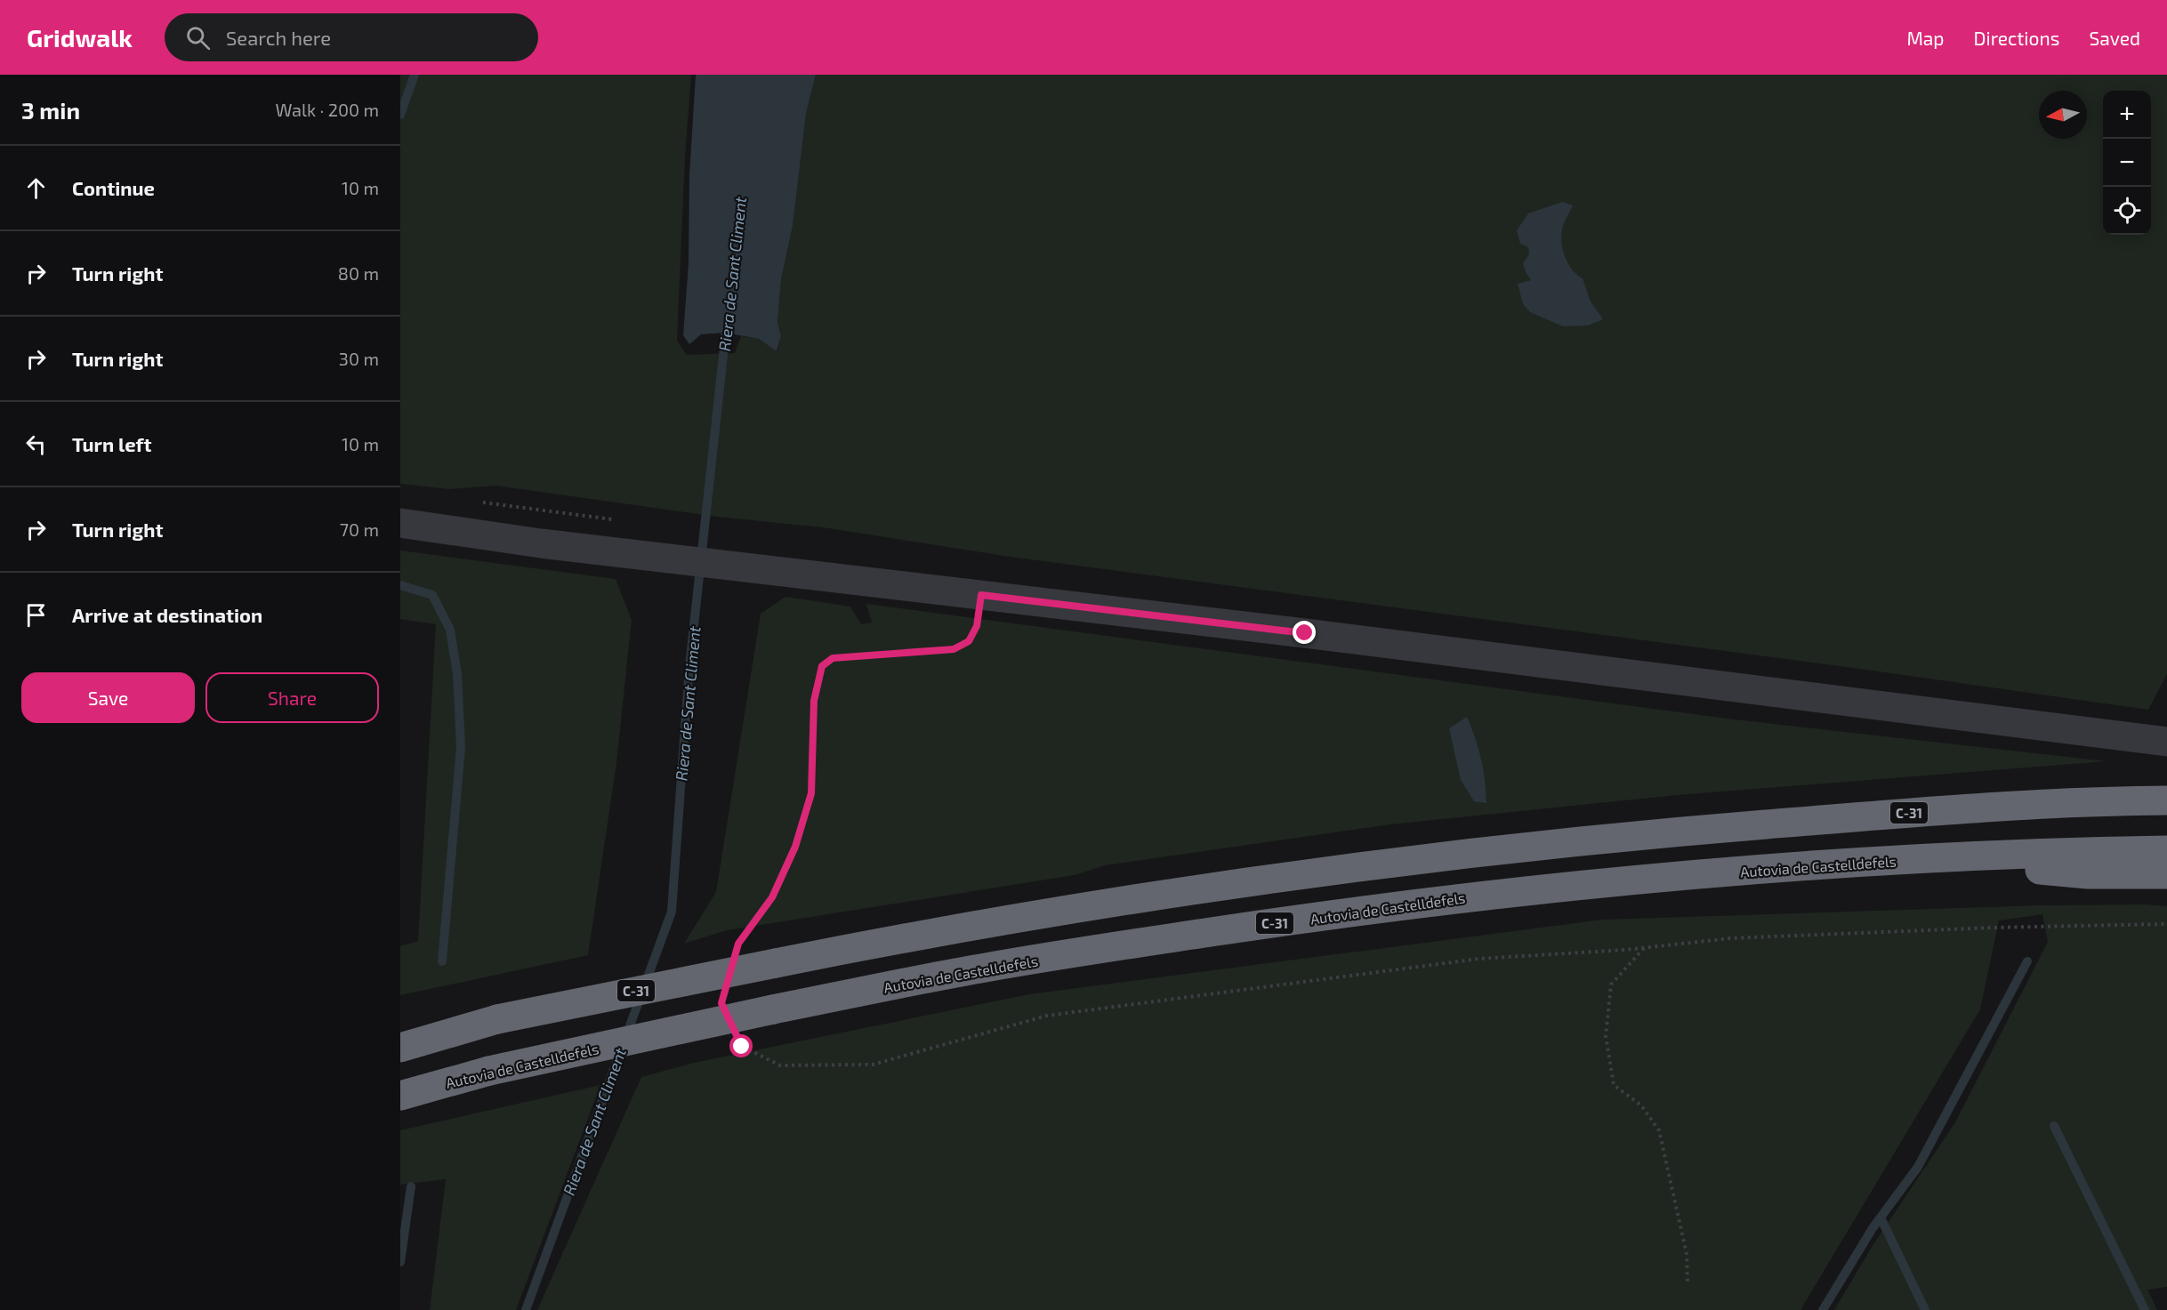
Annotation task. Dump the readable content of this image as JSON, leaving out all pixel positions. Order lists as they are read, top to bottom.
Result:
{
  "streets": {
    "highway": ["C-31", "Autovia de Castelldefels"]
  },
  "water": ["Riera de Sant Climent"],
  "north": "left",
  "page": {
    "header": "Gridwalk",
    "search": "Search here",
    "nav": ["Map", "Directions", "Saved"],
    "heading": ["3 min", "Walk · 200 m"],
    "map_buttons": ["+", "−"],
    "list": [
      ["Continue", "10 m"],
      ["Turn right", "80 m"],
      ["Turn right", "30 m"],
      ["Turn left", "10 m"],
      ["Turn right", "70 m"],
      "Arrive at destination"
    ],
    "buttons": ["Save", "Share"]
  }
}
